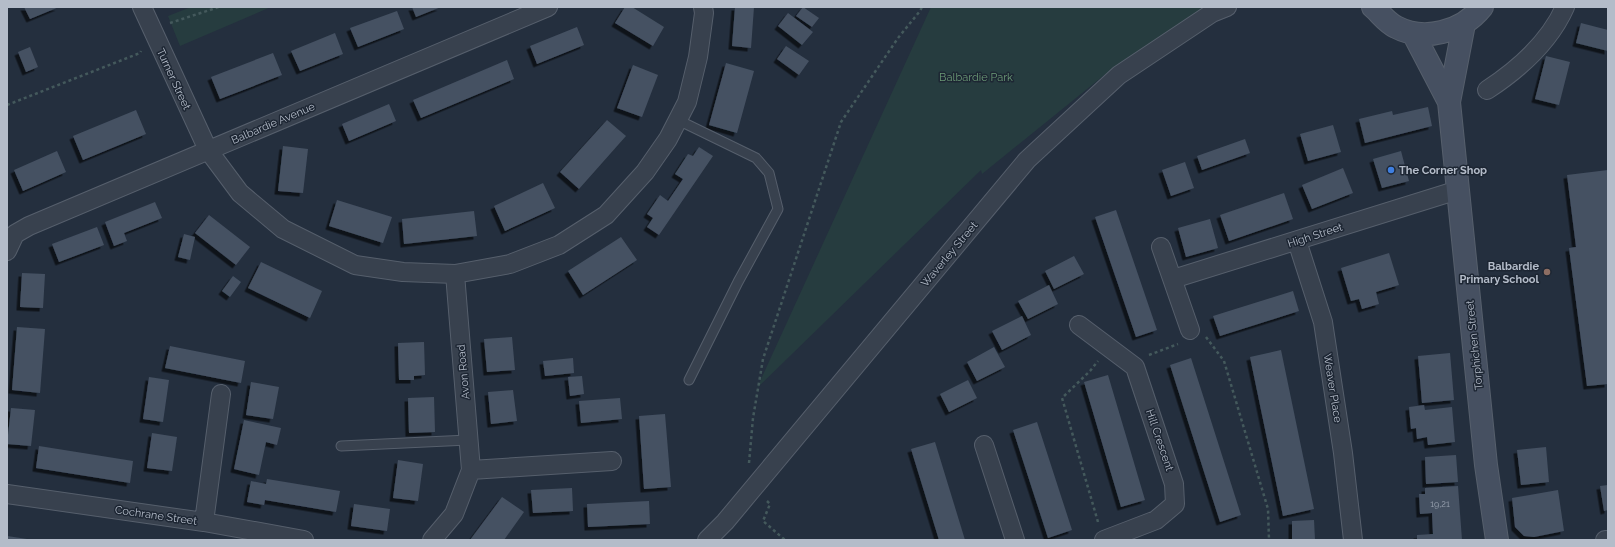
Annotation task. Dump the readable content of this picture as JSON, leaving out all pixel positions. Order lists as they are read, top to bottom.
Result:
{
  "streets": {
    "main road": ["Torphichen Street"],
    "street": [
      "Turner Street",
      "Balbardie Avenue",
      "High Street",
      "Waverley Street",
      "Avon Road",
      "Weaver Place",
      "Hill Crescent",
      "Cochrane Street"
    ]
  },
  "crossings": [
    ["Turner Street", "Balbardie Avenue"],
    ["Turner Street", "Avon Road"],
    ["High Street", "Torphichen Street"],
    ["High Street", "Weaver Place"]
  ],
  "parks": ["Balbardie Park"],
  "places": ["The Corner Shop", "Balbardie Primary School"],
  "house_numbers": ["19,21"]
}
